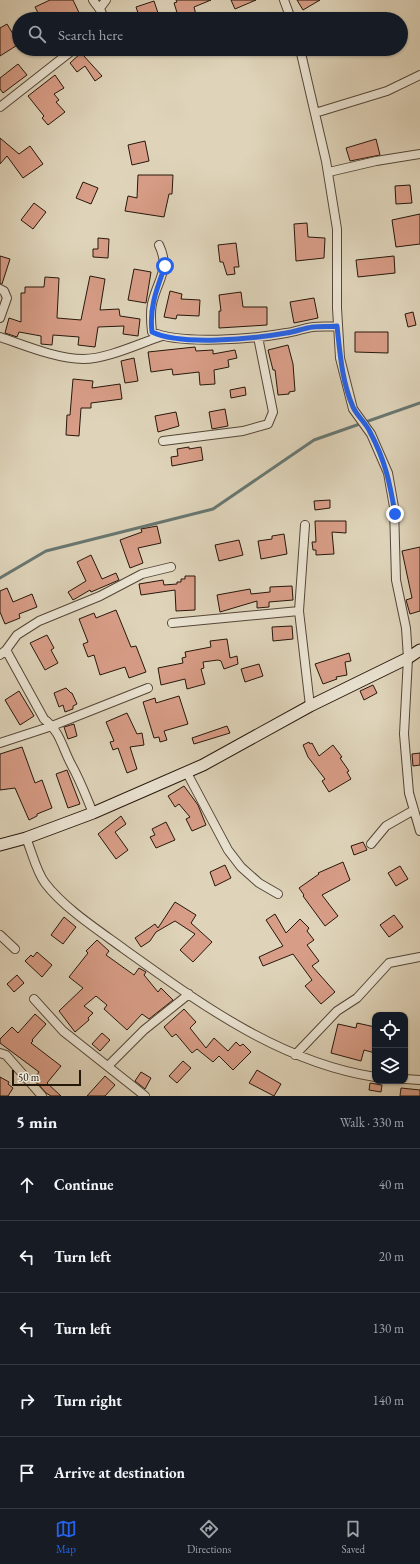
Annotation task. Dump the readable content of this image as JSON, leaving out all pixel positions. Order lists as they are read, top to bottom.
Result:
{
  "scale_bar": "50 m",
  "page": {
    "search": "Search here",
    "scale": "50 m",
    "heading": ["5 min", "Walk · 330 m"],
    "list": [
      ["Continue", "40 m"],
      ["Turn left", "20 m"],
      ["Turn left", "130 m"],
      ["Turn right", "140 m"],
      "Arrive at destination"
    ],
    "nav": ["Map", "Directions", "Saved"]
  }
}
